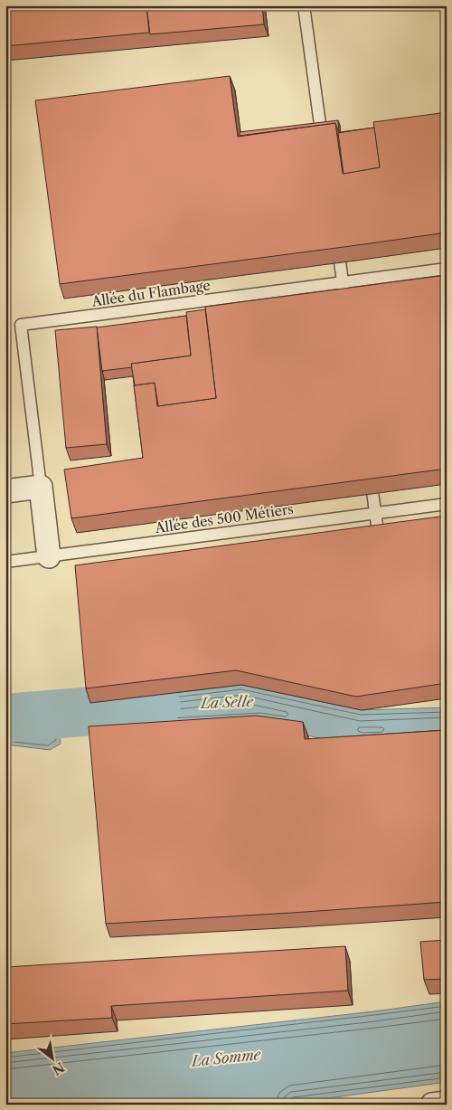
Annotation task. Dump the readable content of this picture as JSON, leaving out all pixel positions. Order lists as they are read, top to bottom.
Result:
{
  "streets": {
    "lane": ["Allée du Flambage", "Allée des 500 Métiers"]
  },
  "water": ["La Selle", "La Somme"],
  "north": "bottom right"
}
